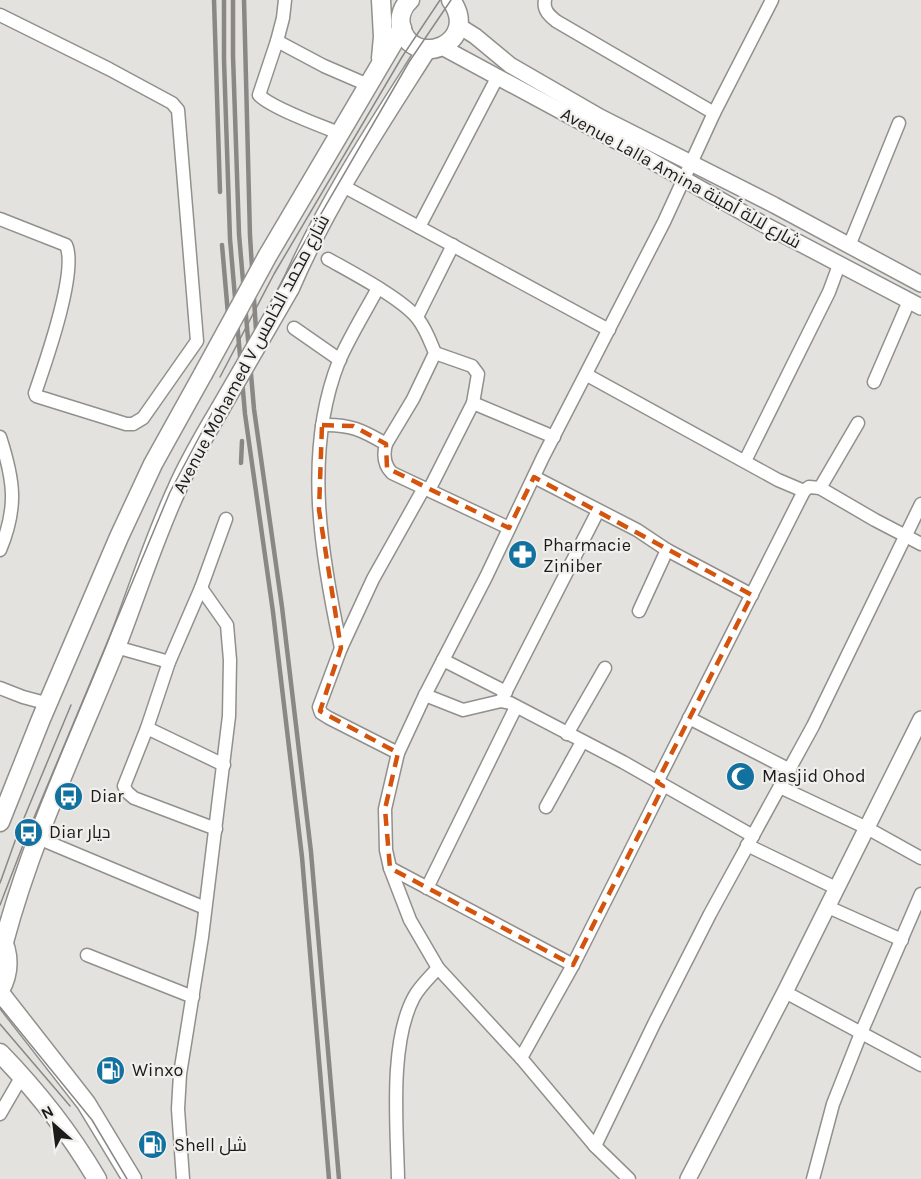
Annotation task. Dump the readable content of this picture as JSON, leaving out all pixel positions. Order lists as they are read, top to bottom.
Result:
{
  "streets": {
    "main road": ["Avenue Mohamed V شارع محمد الخامس"],
    "street": ["Avenue Lalla Amina شارع لالة أمينة"]
  },
  "crossings": [
    ["Avenue Lalla Amina شارع لالة أمينة", "Avenue Mohamed V شارع محمد الخامس"]
  ],
  "places": {
    "pharmacy": ["Pharmacie Ziniber"],
    "mosque": ["Masjid Ohod"],
    "bus stop": ["Diar", "Diar ديار"],
    "fuel station": ["Winxo", "Shell شل"]
  },
  "north": "top left"
}
